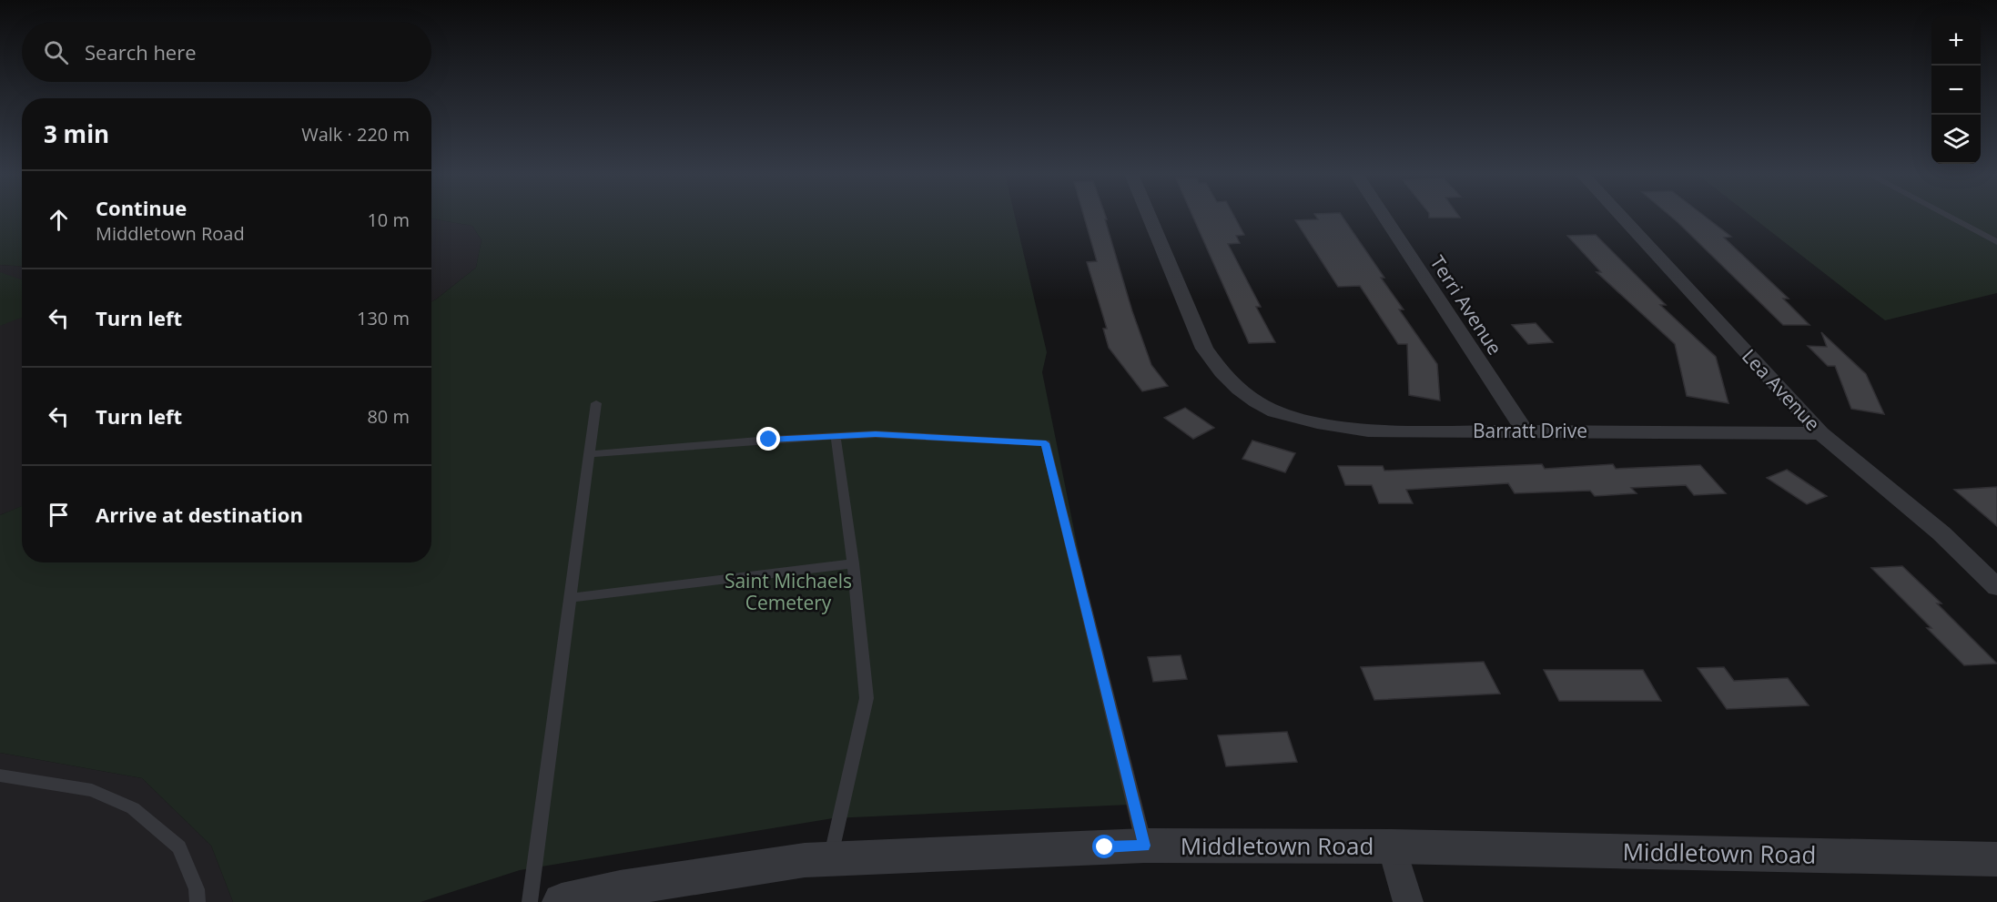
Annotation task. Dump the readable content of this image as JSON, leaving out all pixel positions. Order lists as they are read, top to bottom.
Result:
{
  "streets": {
    "street": [
      "Terri Avenue",
      "Lea Avenue",
      "Barratt Drive",
      "Middletown Road"
    ]
  },
  "crossings": [
    ["Terri Avenue", "Barratt Drive"],
    ["Lea Avenue", "Barratt Drive"]
  ],
  "parks": ["Saint Michaels Cemetery"],
  "page": {
    "map_buttons": ["+", "−"],
    "search": "Search here",
    "heading": ["3 min", "Walk · 220 m"],
    "list": [
      ["Continue", "Middletown Road", "10 m"],
      ["Turn left", "130 m"],
      ["Turn left", "80 m"],
      "Arrive at destination"
    ]
  }
}
